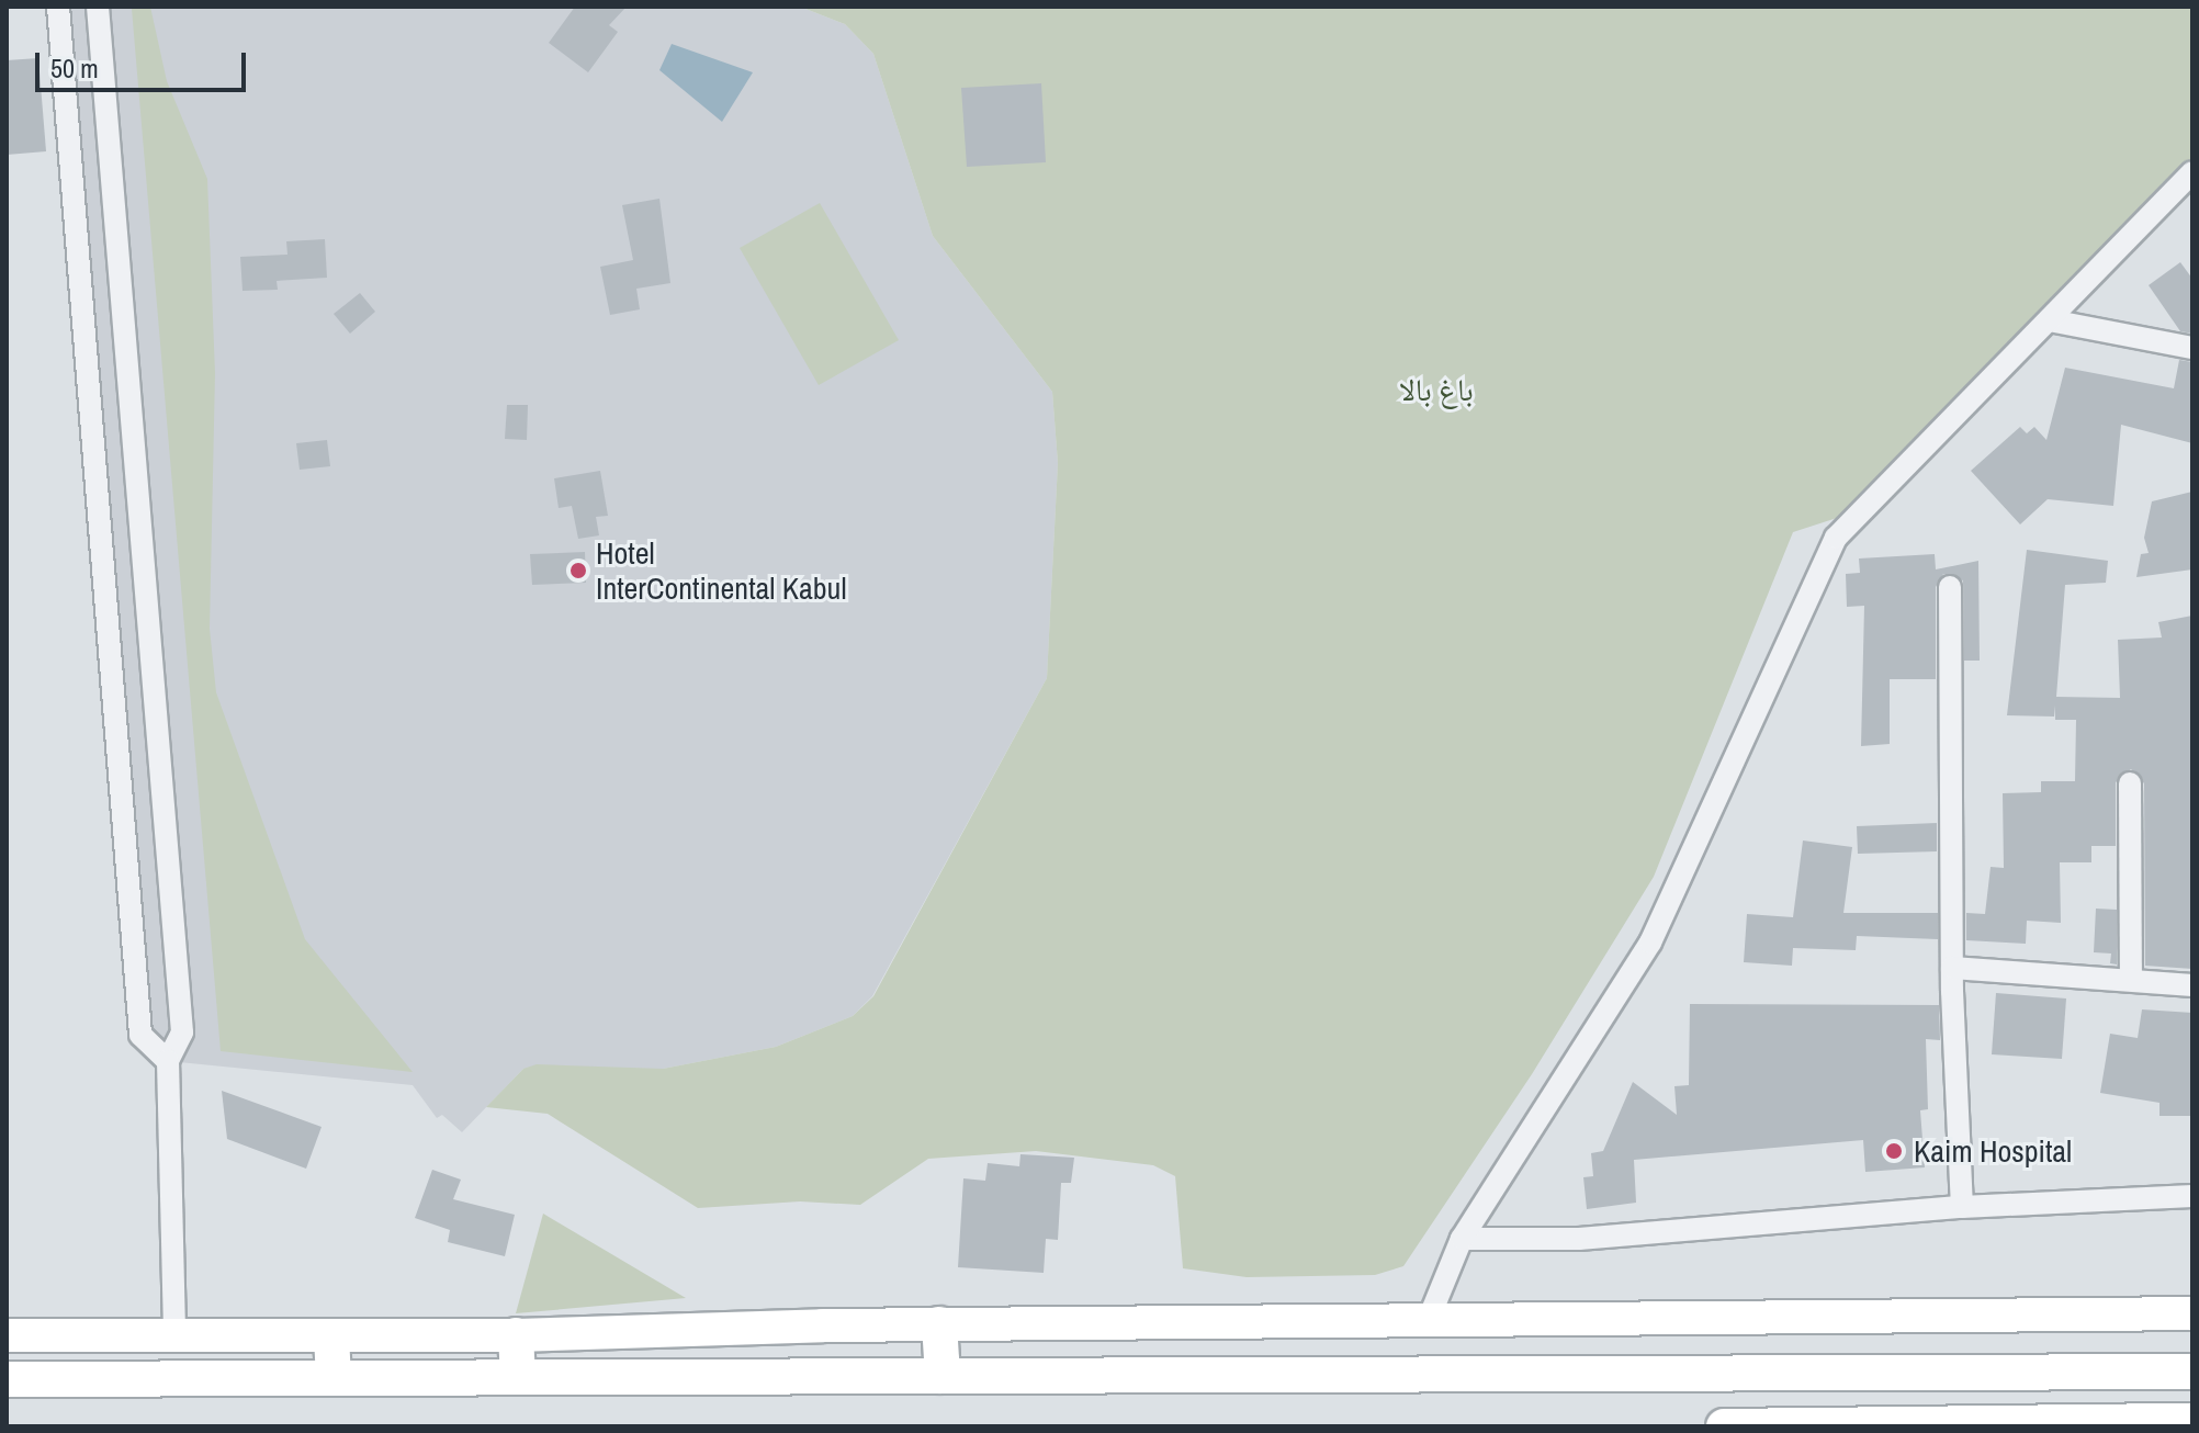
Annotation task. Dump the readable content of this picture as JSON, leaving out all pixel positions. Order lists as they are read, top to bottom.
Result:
{
  "parks": ["باغ بالا"],
  "places": ["Hotel InterContinental Kabul", "Kaim Hospital"],
  "scale_bar": "50 m"
}
